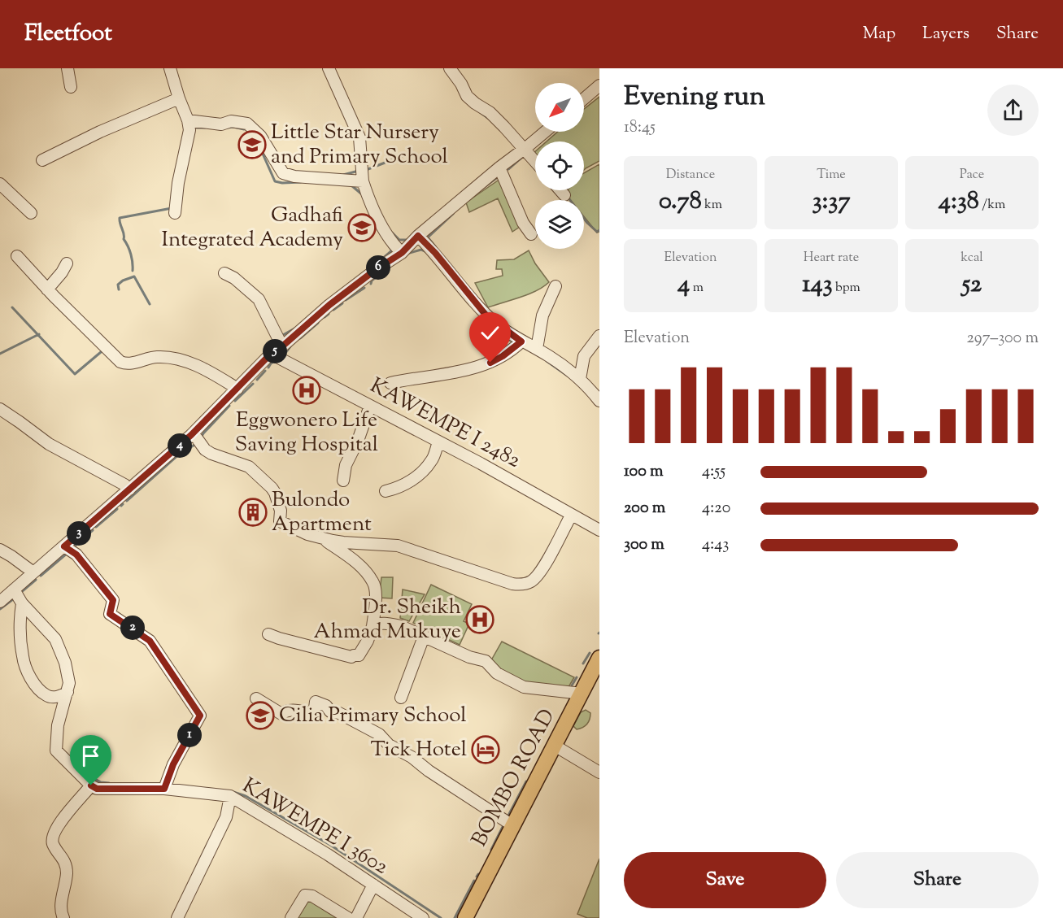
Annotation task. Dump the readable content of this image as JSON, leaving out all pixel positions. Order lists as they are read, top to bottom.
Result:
{
  "streets": {
    "main road": ["BOMBO ROAD"],
    "street": ["KAWEMPE I 2482", "KAWEMPE I 3602"]
  },
  "places": {
    "school or university": ["Little Star Nursery and Primary School", "Gadhafi Integrated Academy", "Cilia Primary School"],
    "hospital": ["Eggwonero Life Saving Hospital", "Dr. Sheikh Ahmad Mukuye"],
    "building": ["Bulondo Apartment"],
    "hotel": ["Tick Hotel"]
  },
  "north": "bottom left",
  "page": {
    "header": "Fleetfoot",
    "nav": ["Map", "Layers", "Share"],
    "heading": ["Evening run", "18:45"],
    "stats": [
      ["Distance", "0.78 km"],
      ["Time", "3:37"],
      ["Pace", "4:38 /km"],
      ["Elevation", "4 m"],
      ["Heart rate", "143 bpm"],
      ["kcal", "52"]
    ],
    "pins": [
      "6",
      "5",
      "4",
      "3",
      "2",
      "1"
    ],
    "chart": ["Elevation", "297–300 m"],
    "list": [
      {
        "name": "100 m",
        "note": "4:55"
      },
      {
        "name": "200 m",
        "note": "4:20"
      },
      {
        "name": "300 m",
        "note": "4:43"
      }
    ],
    "buttons": ["Save", "Share"]
  }
}
